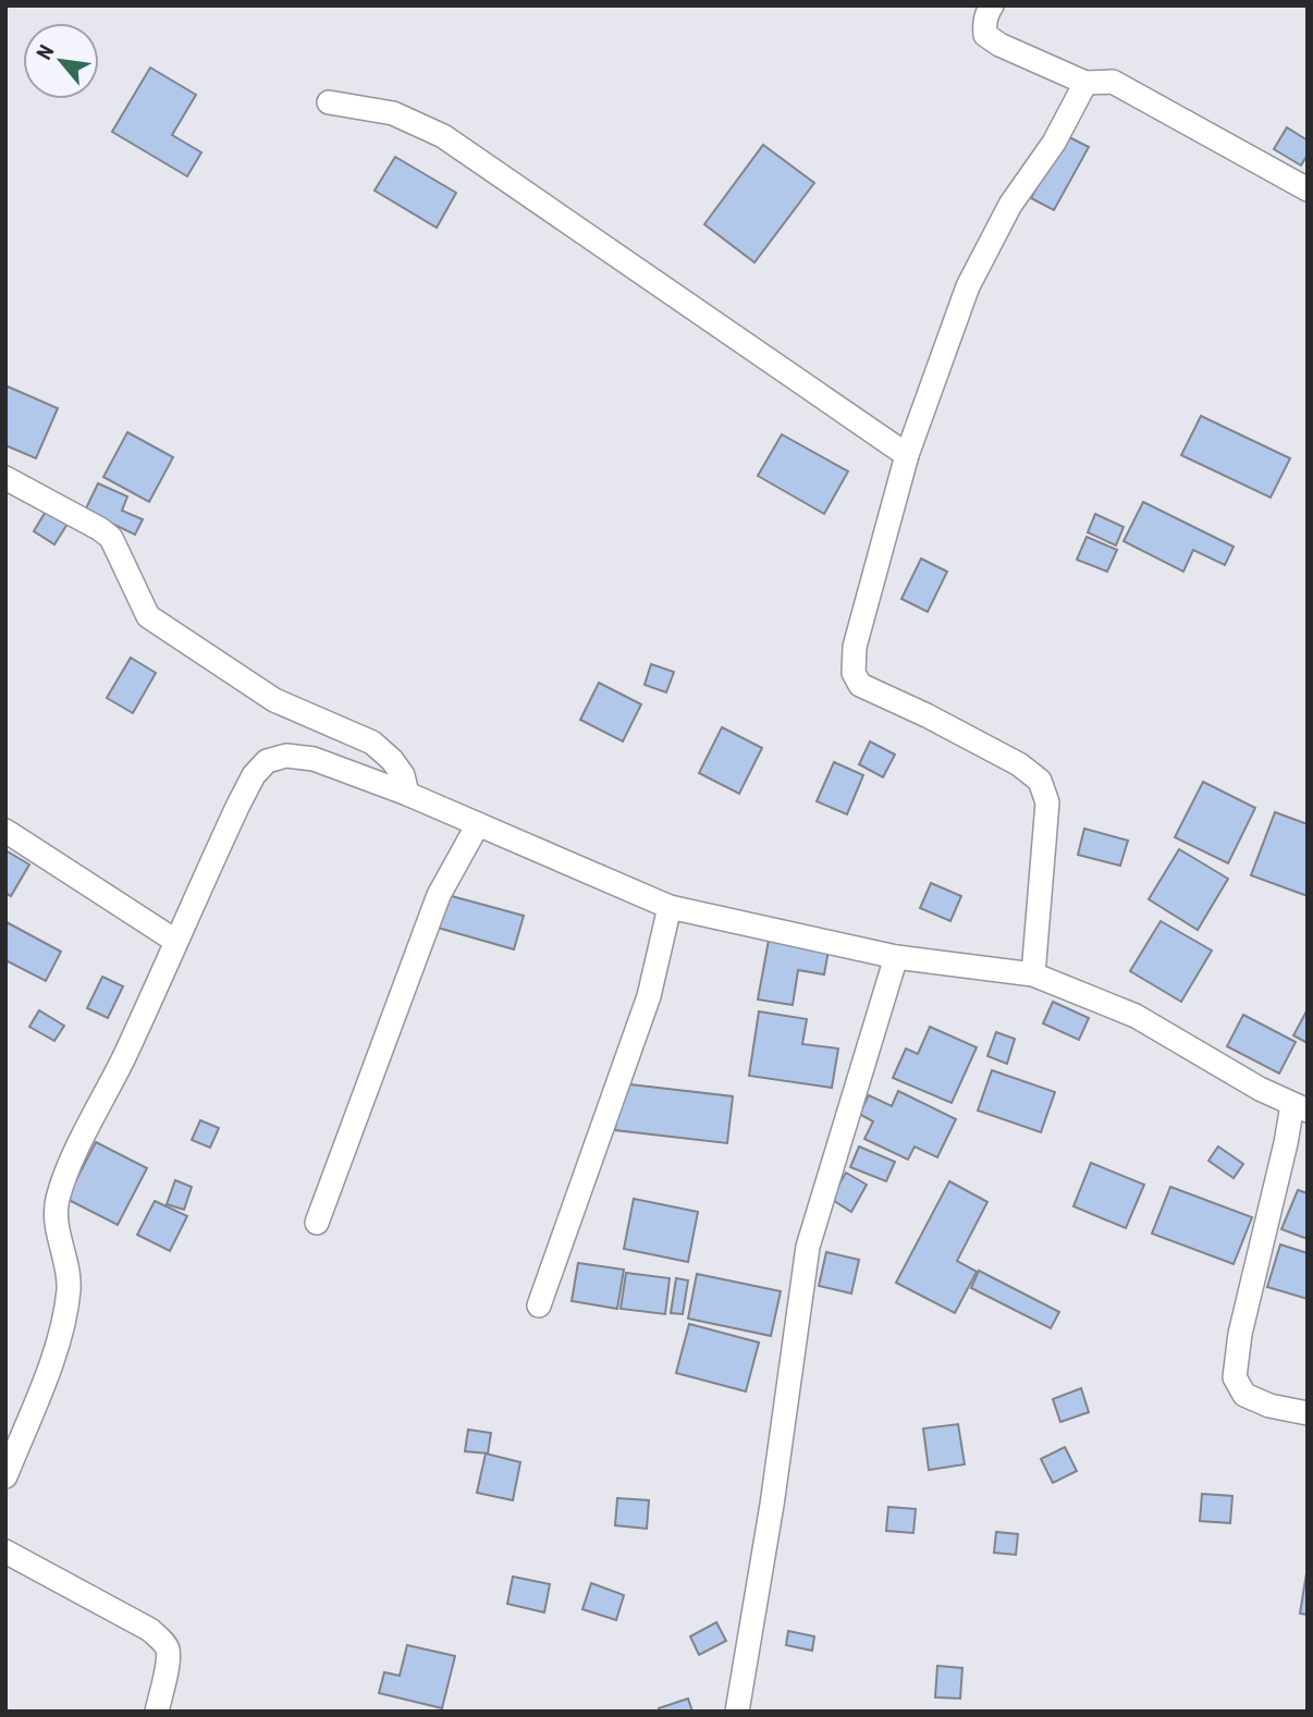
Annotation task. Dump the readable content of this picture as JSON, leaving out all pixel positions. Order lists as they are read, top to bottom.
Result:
{
  "north": "top left"
}
